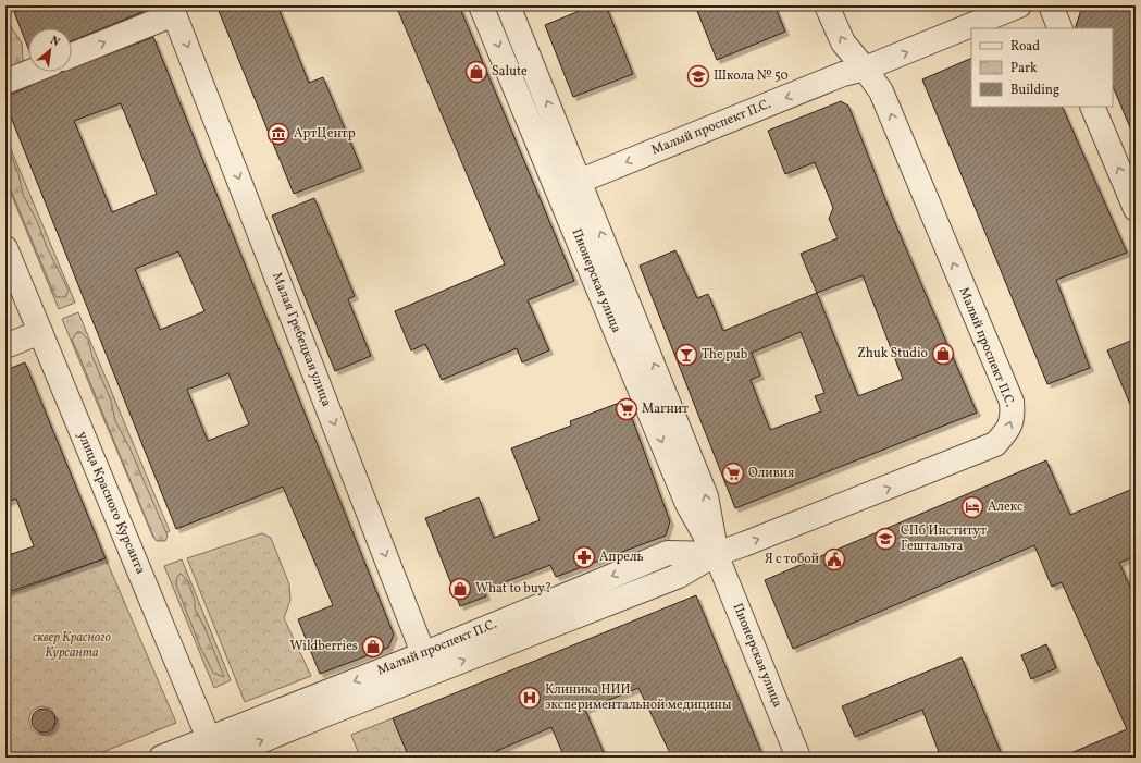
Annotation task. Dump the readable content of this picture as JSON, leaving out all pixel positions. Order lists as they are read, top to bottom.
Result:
{
  "streets": {
    "street": [
      "Малый проспект П.С.",
      "Пионерская улица",
      "Малая Гребецкая улица",
      "улица Красного Курсанта"
    ]
  },
  "crossings": [
    ["Малый проспект П.С.", "Пионерская улица"],
    ["Малый проспект П.С.", "Малая Гребецкая улица"],
    ["Малый проспект П.С.", "улица Красного Курсанта"]
  ],
  "one_way": ["Малая Гребецкая улица"],
  "parks": ["сквер Красного Курсанта"],
  "places": {
    "shop": [
      "Salute",
      "Zhuk Studio",
      "What to buy?",
      "Wildberries"
    ],
    "school or university": ["Школа № 50", "СПб Институт Гештальта"],
    "museum": ["АртЦентр"],
    "bar": ["The pub"],
    "supermarket": ["Магнит", "Оливия"],
    "hotel": ["Алекс"],
    "pharmacy": ["Апрель"],
    "public building": ["Я с тобой"],
    "hospital": ["Клиника НИИ экспериментальной медицины"]
  },
  "legend": ["Road", "Park", "Building"],
  "north": "top right"
}
